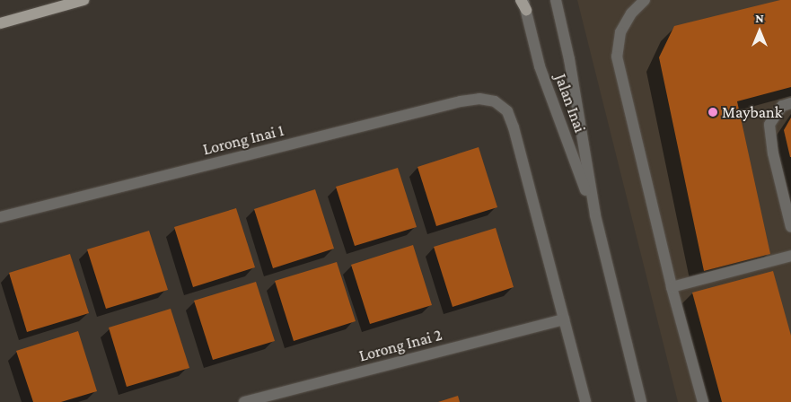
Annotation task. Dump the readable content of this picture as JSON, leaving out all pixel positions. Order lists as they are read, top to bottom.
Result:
{
  "streets": {
    "street": ["Jalan Inai", "Lorong Inai 1", "Lorong Inai 2"]
  },
  "crossings": [
    ["Lorong Inai 1", "Lorong Inai 2"]
  ],
  "places": ["Maybank"],
  "north": "top"
}
